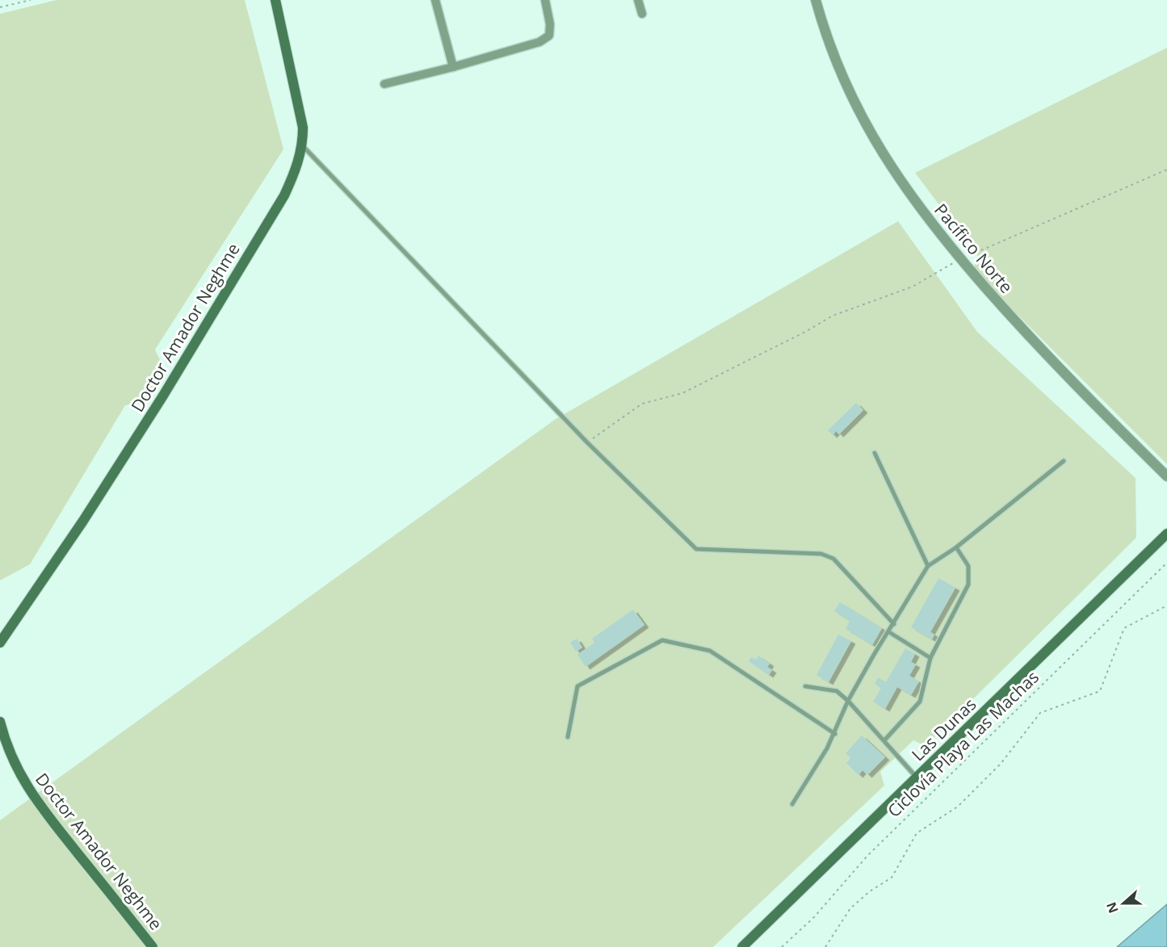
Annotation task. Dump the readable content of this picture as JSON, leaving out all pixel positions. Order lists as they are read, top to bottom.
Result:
{
  "streets": {
    "main road": ["Doctor Amador Neghme", "Las Dunas"],
    "street": ["Pacífico Norte"],
    "path": ["Ciclovía Playa Las Machas"]
  },
  "north": "left"
}
